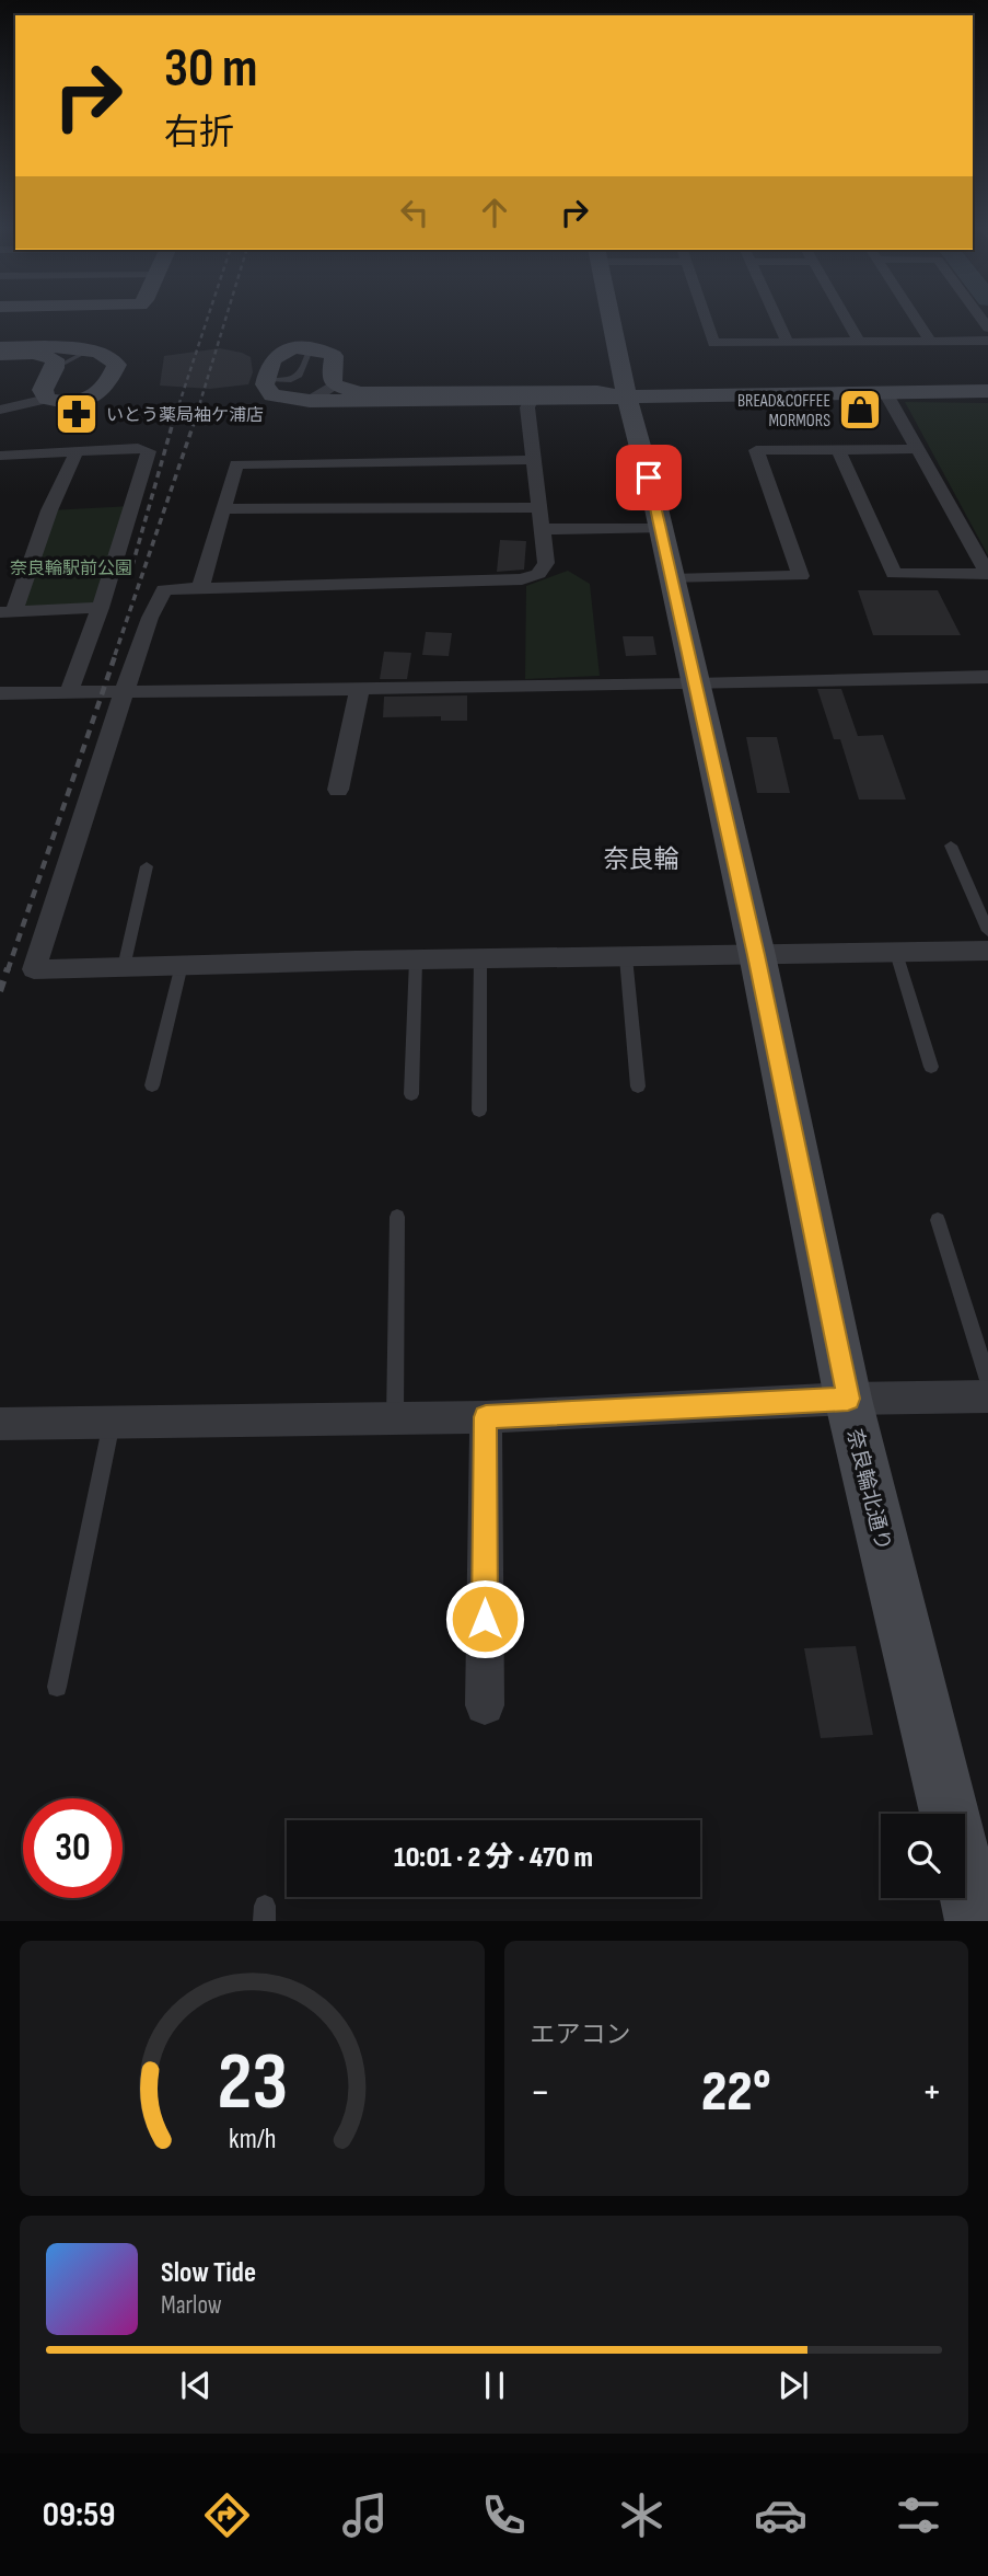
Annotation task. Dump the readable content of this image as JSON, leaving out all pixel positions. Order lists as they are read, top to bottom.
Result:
{
  "streets": {
    "street": ["奈良輪北通り"]
  },
  "districts": ["奈良輪"],
  "parks": ["奈良輪駅前公園"],
  "places": {
    "shop": ["BREAD&COFFEE MORMORS"],
    "pharmacy": ["いとう薬局袖ケ浦店"]
  },
  "page": {
    "turn": ["30 m", "右折"],
    "limit": "30",
    "trip": "10:01 · 2 分 · 470 m",
    "tile": "エアコン",
    "heat": ["−", "22°", "+"],
    "song": ["Slow Tide", "Marlow"],
    "tabs": "09:59",
    "gauge": ["23", "km/h"]
  }
}
